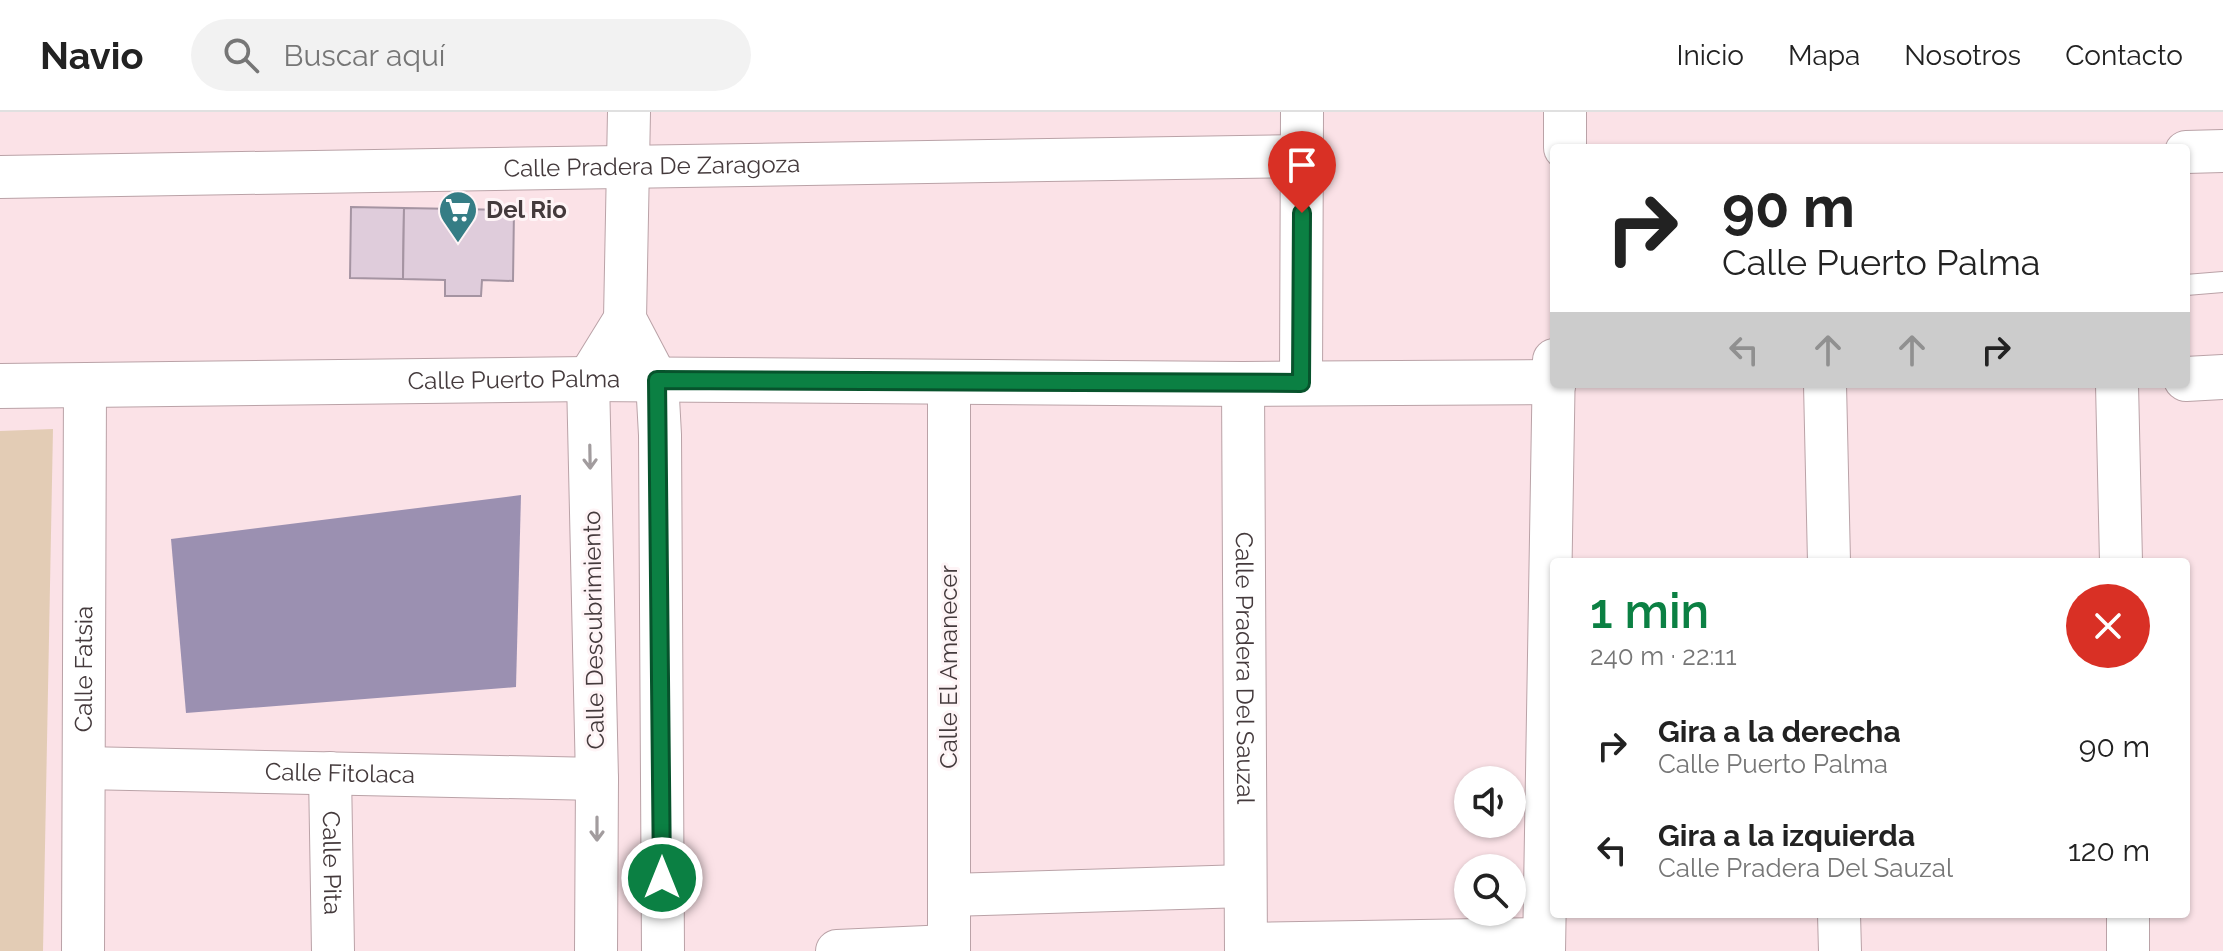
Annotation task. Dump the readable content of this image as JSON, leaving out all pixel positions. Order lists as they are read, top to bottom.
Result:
{
  "streets": {
    "street": [
      "Calle Pradera De Zaragoza",
      "Calle Puerto Palma",
      "Calle Descubrimiento",
      "Calle El Amanecer",
      "Calle Pradera Del Sauzal",
      "Calle Fatsia",
      "Calle Fitolaca",
      "Calle Pita"
    ]
  },
  "crossings": [
    ["Calle Puerto Palma", "Calle Descubrimiento"],
    ["Calle Puerto Palma", "Calle El Amanecer"],
    ["Calle Puerto Palma", "Calle Pradera Del Sauzal"],
    ["Calle Puerto Palma", "Calle Fatsia"],
    ["Calle Descubrimiento", "Calle Fitolaca"],
    ["Calle Fatsia", "Calle Fitolaca"],
    ["Calle Fitolaca", "Calle Pita"]
  ],
  "places": {
    "supermarket": ["Del Rio"]
  },
  "page": {
    "header": "Navio",
    "search": "Buscar aquí",
    "nav": [
      "Inicio",
      "Mapa",
      "Nosotros",
      "Contacto"
    ],
    "turn": ["90 m", "Calle Puerto Palma"],
    "heading": ["1 min", "240 m · 22:11"],
    "list": [
      {
        "name": "Gira a la derecha",
        "note": "Calle Puerto Palma",
        "value": "90 m"
      },
      {
        "name": "Gira a la izquierda",
        "note": "Calle Pradera Del Sauzal",
        "value": "120 m"
      }
    ]
  }
}
